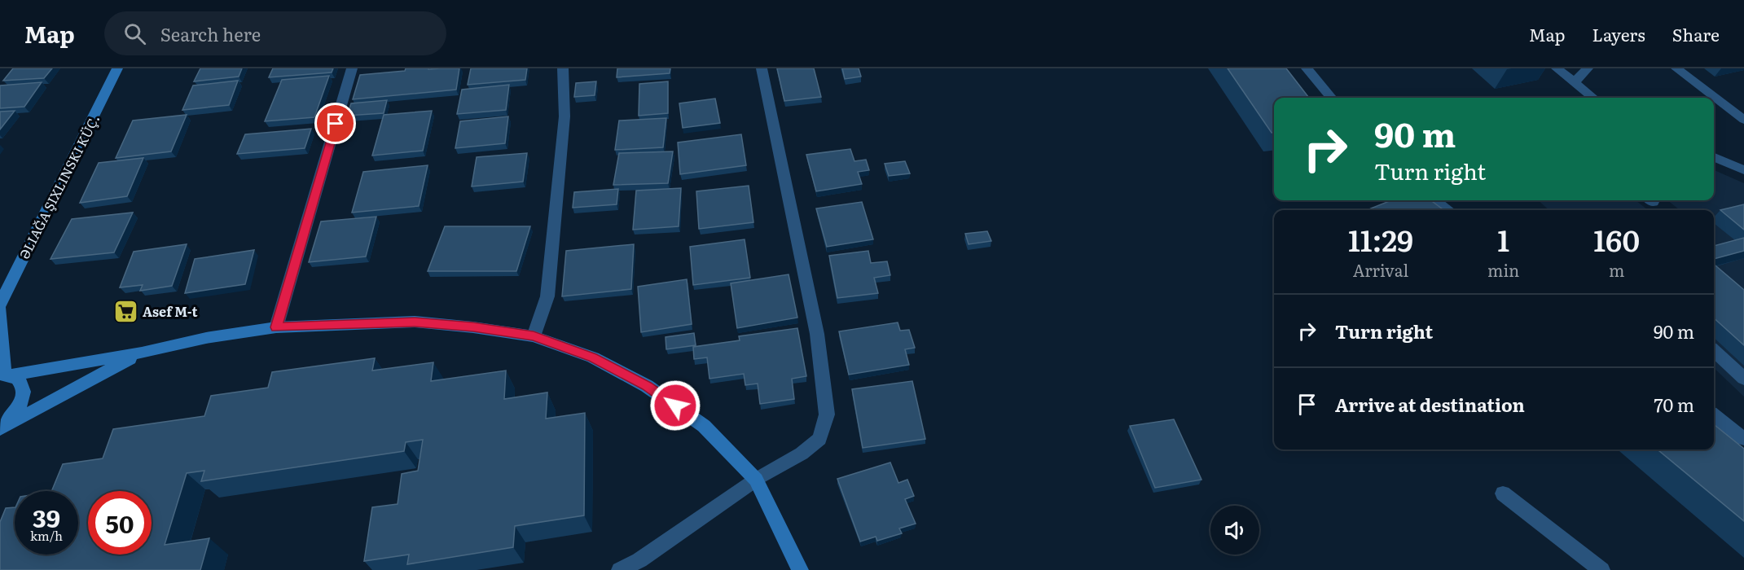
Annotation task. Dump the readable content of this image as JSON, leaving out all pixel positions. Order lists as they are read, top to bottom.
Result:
{
  "places": {
    "supermarket": ["Asef M-t"]
  },
  "page": {
    "header": "Map",
    "search": "Search here",
    "nav": ["Map", "Layers", "Share"],
    "turn": ["90 m", "Turn right"],
    "eta": [
      "11:29",
      "Arrival",
      "1",
      "min",
      "160",
      "m"
    ],
    "list": [
      {
        "name": "Turn right",
        "value": "90 m"
      },
      {
        "name": "Arrive at destination",
        "value": "70 m"
      }
    ],
    "speed": "39 km/h",
    "limit": "50"
  }
}
